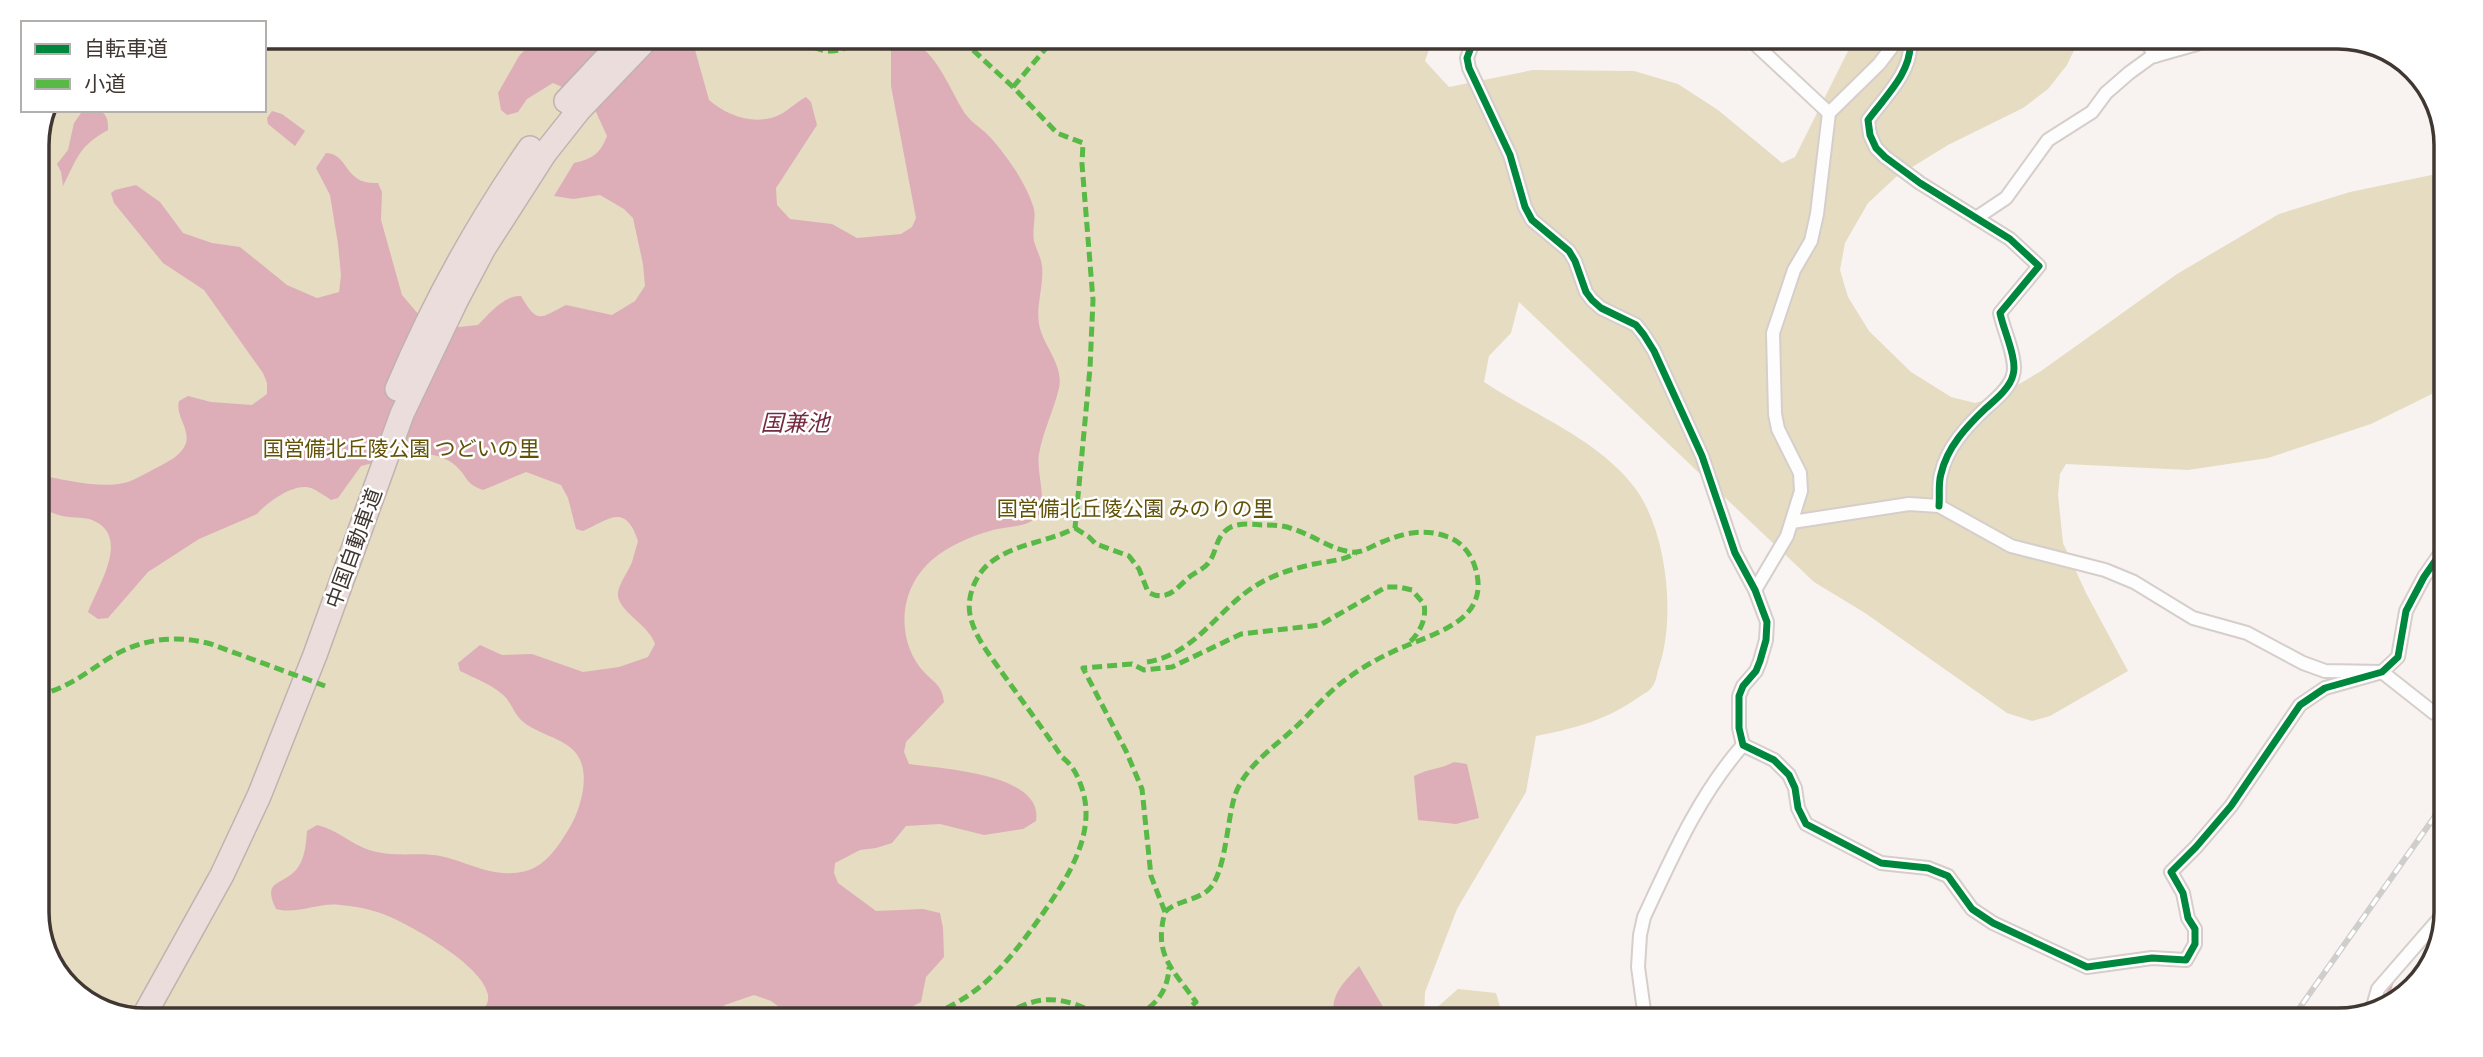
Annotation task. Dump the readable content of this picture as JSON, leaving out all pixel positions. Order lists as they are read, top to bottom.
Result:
{
  "streets": {
    "highway": ["中国自動車道"]
  },
  "water": ["国兼池"],
  "parks": ["国営備北丘陵公園 つどいの里", "国営備北丘陵公園 みのりの里"],
  "legend": ["自転車道", "小道"]
}
